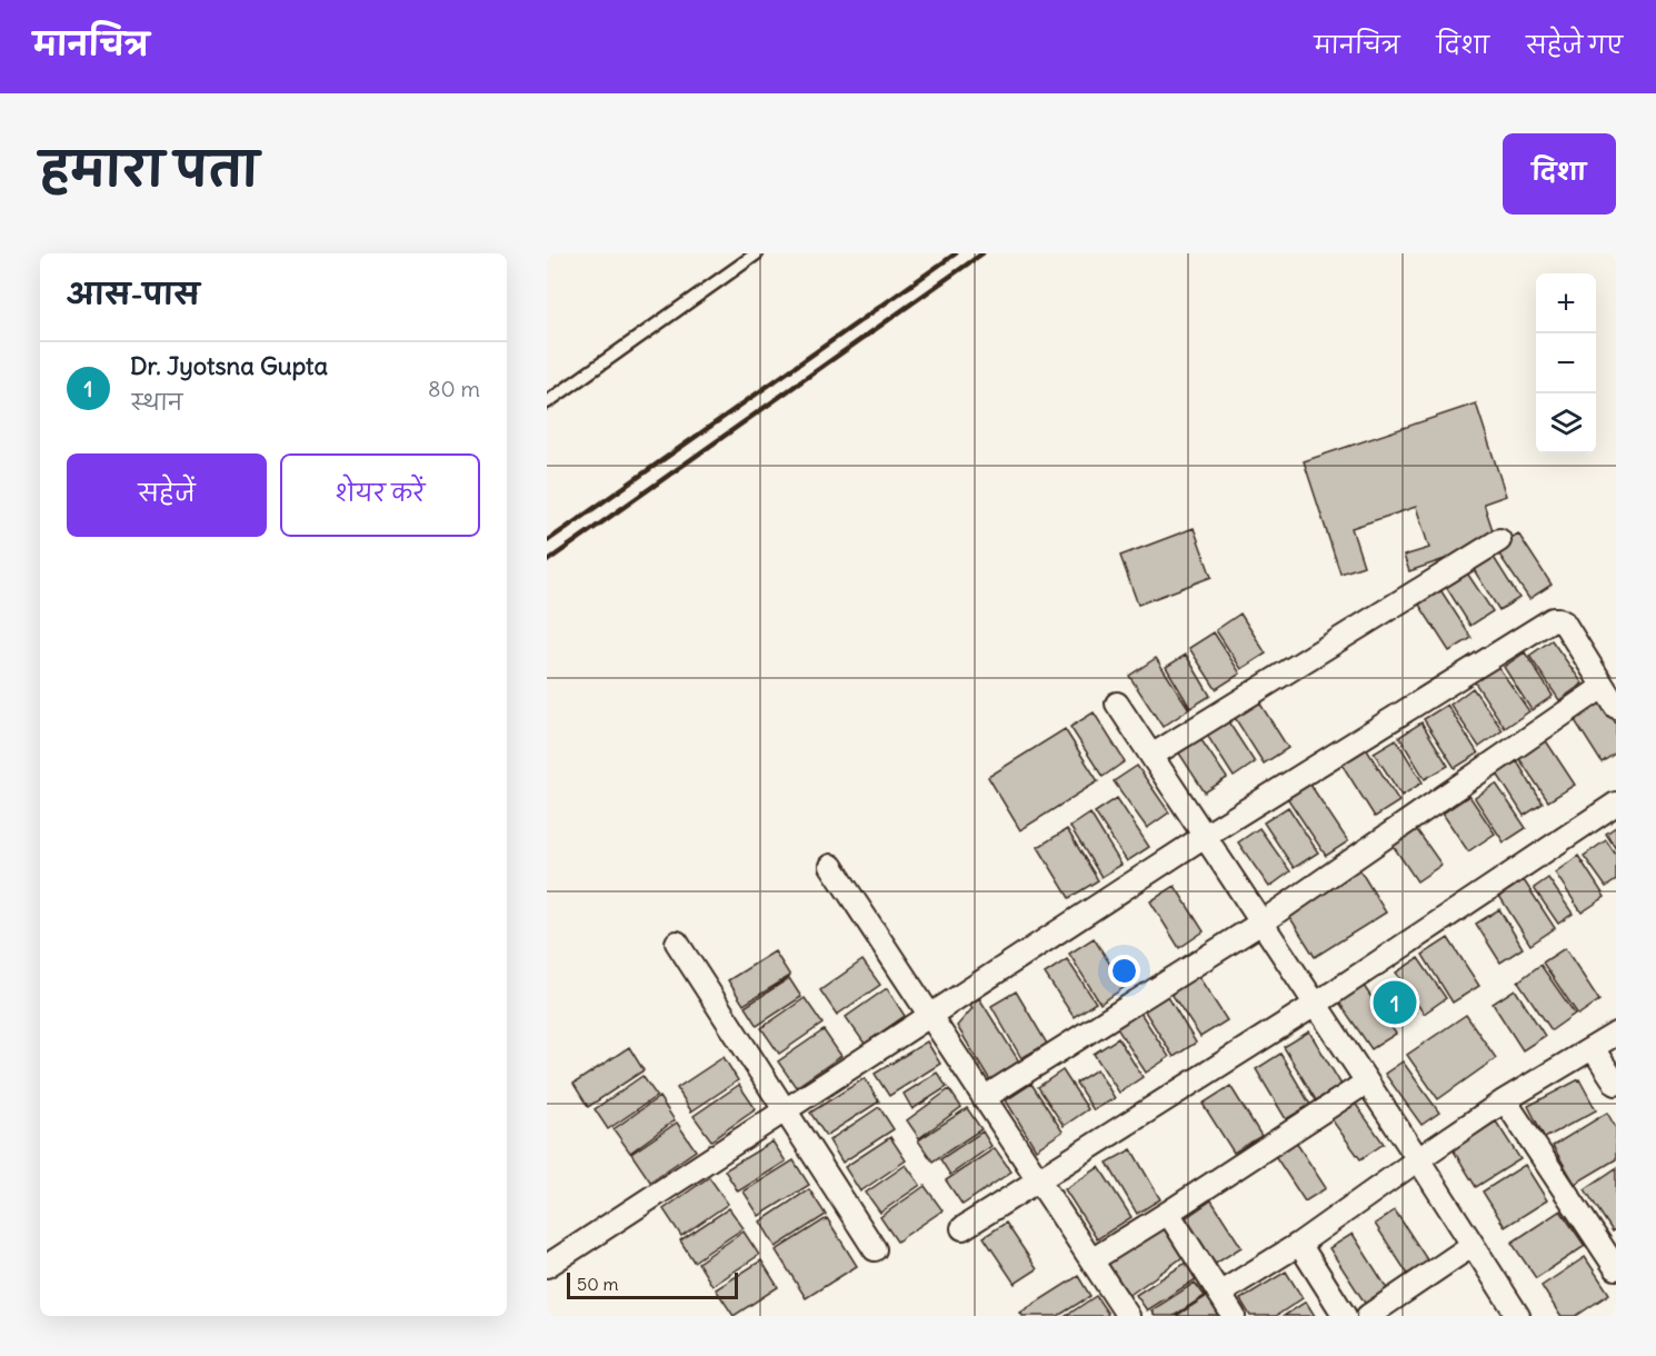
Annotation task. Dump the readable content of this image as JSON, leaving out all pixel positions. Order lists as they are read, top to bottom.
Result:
{
  "scale_bar": "50 m",
  "page": {
    "header": "मानचित्र",
    "nav": ["मानचित्र", "दिशा", "सहेजे गए"],
    "title": "हमारा पता",
    "buttons": [
      "दिशा",
      ["सहेजें", "शेयर करें"]
    ],
    "heading": "आस-पास",
    "map_buttons": ["+", "−"],
    "list": [
      {
        "mark": "1",
        "name": "Dr. Jyotsna Gupta",
        "note": "स्थान",
        "value": "80 m"
      }
    ],
    "pins": "1",
    "scale": "50 m"
  }
}
